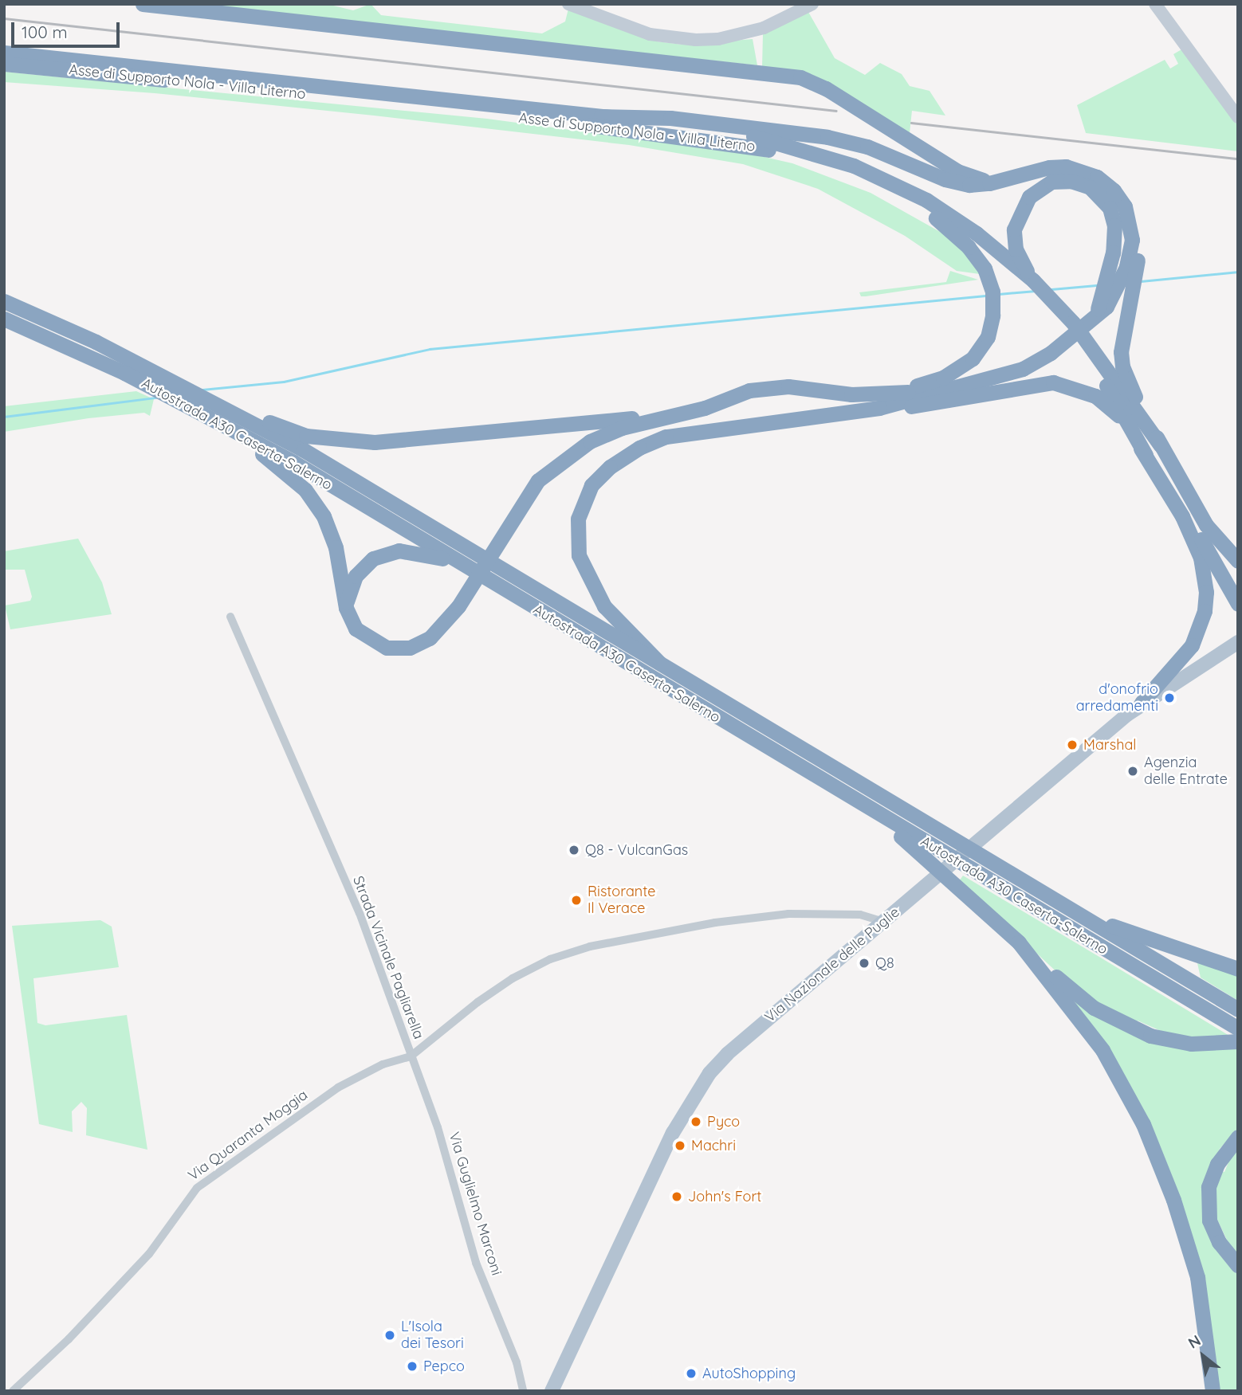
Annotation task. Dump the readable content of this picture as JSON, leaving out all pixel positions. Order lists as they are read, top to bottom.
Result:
{
  "streets": {
    "highway": ["Asse di Supporto Nola - Villa Literno", "Autostrada A30 Caserta-Salerno"],
    "main road": ["Via Nazionale delle Puglie"],
    "street": ["Strada Vicinale Pagliarella", "Via Quaranta Moggia", "Via Guglielmo Marconi"]
  },
  "crossings": [
    ["Strada Vicinale Pagliarella", "Via Nazionale delle Puglie"],
    ["Strada Vicinale Pagliarella", "Via Quaranta Moggia"],
    ["Strada Vicinale Pagliarella", "Via Guglielmo Marconi"],
    ["Via Quaranta Moggia", "Via Guglielmo Marconi"]
  ],
  "places": [
    "d'onofrio arredamenti",
    "Marshal",
    "Agenzia delle Entrate",
    "Q8 - VulcanGas",
    "Ristorante Il Verace",
    "Q8",
    "Pyco",
    "Machri",
    "John's Fort",
    "L'Isola dei Tesori",
    "Pepco",
    "AutoShopping"
  ],
  "scale_bar": "100 m",
  "north": "top left"
}
